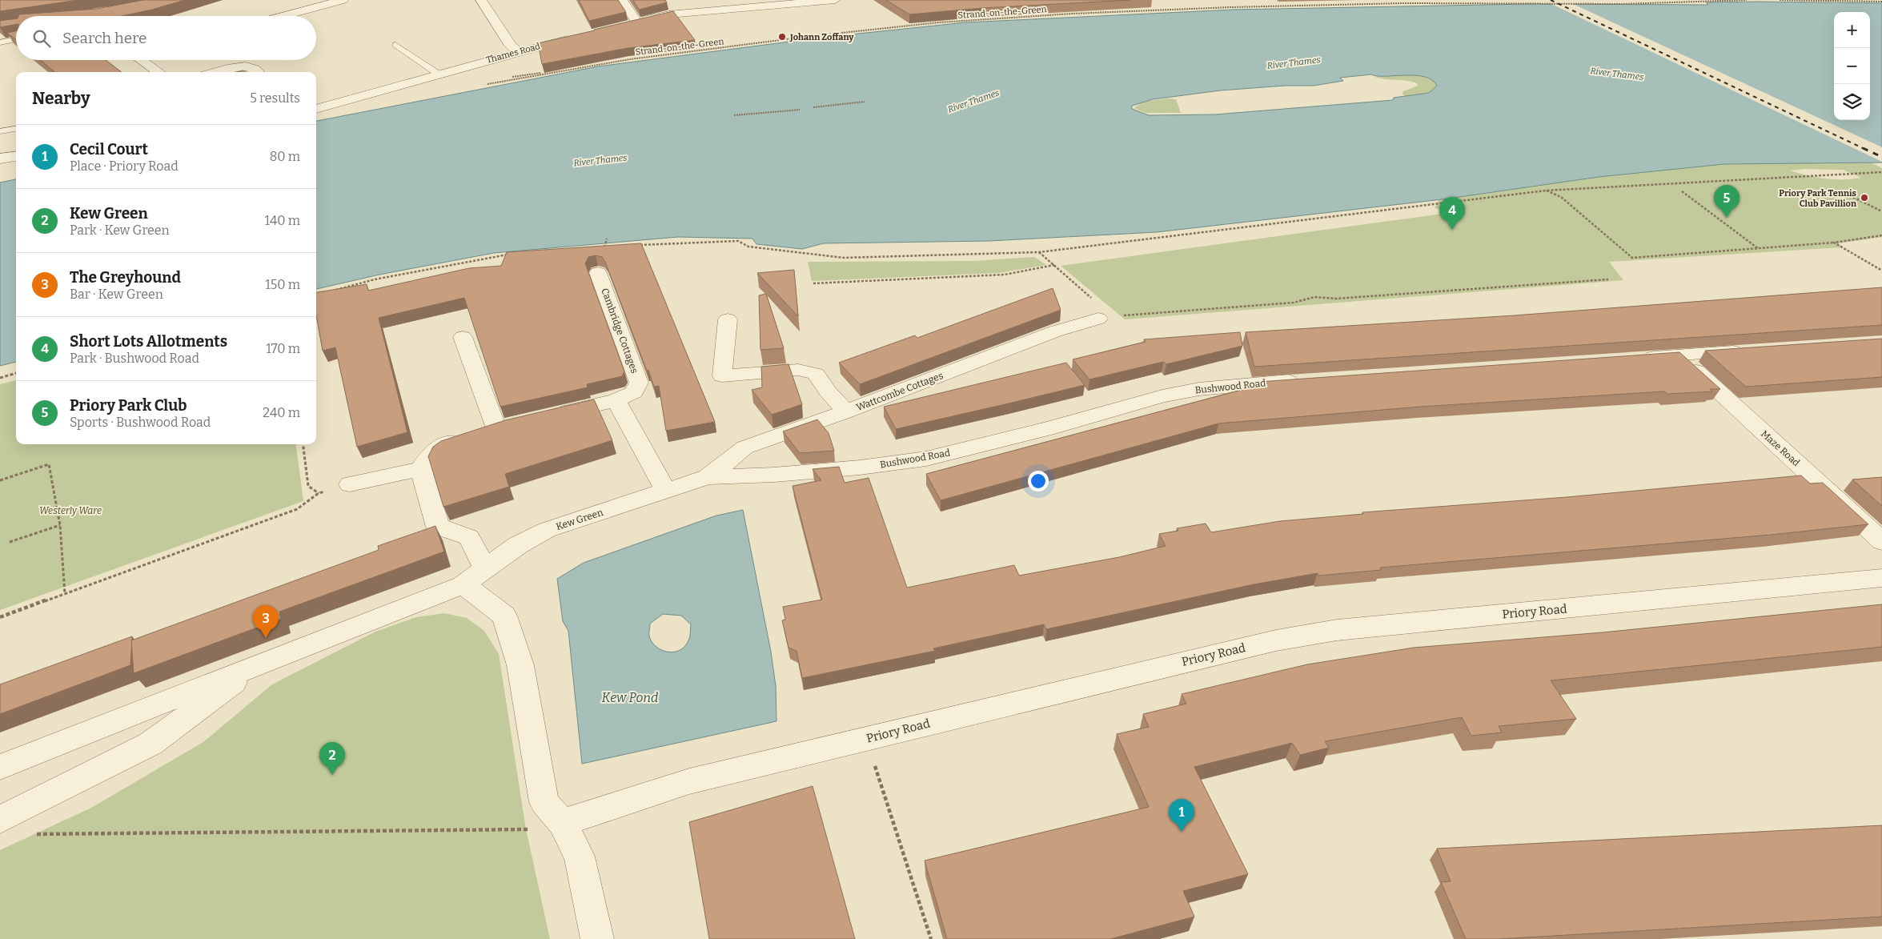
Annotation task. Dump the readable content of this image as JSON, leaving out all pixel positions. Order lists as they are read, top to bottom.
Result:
{
  "streets": {
    "street": [
      "Thames Road",
      "Cambridge Cottages",
      "Bushwood Road",
      "Wattcombe Cottages",
      "Maze Road",
      "Kew Green",
      "Priory Road"
    ],
    "path": ["Strand-on-the-Green"]
  },
  "crossings": [
    ["Bushwood Road", "Wattcombe Cottages"],
    ["Bushwood Road", "Kew Green"],
    ["Wattcombe Cottages", "Kew Green"]
  ],
  "water": ["River Thames", "Kew Pond"],
  "parks": ["Westerly Ware"],
  "places": ["Johann Zoffany", "Priory Park Tennis Club Pavillion"],
  "page": {
    "map_buttons": ["+", "−"],
    "search": "Search here",
    "heading": ["Nearby", "5 results"],
    "list": [
      {
        "mark": "1",
        "name": "Cecil Court",
        "note": "Place · Priory Road",
        "value": "80 m"
      },
      {
        "mark": "2",
        "name": "Kew Green",
        "note": "Park · Kew Green",
        "value": "140 m"
      },
      {
        "mark": "3",
        "name": "The Greyhound",
        "note": "Bar · Kew Green",
        "value": "150 m"
      },
      {
        "mark": "4",
        "name": "Short Lots Allotments",
        "note": "Park · Bushwood Road",
        "value": "170 m"
      },
      {
        "mark": "5",
        "name": "Priory Park Club",
        "note": "Sports · Bushwood Road",
        "value": "240 m"
      }
    ],
    "pins": [
      "5",
      "4",
      "3",
      "2",
      "1"
    ]
  }
}
